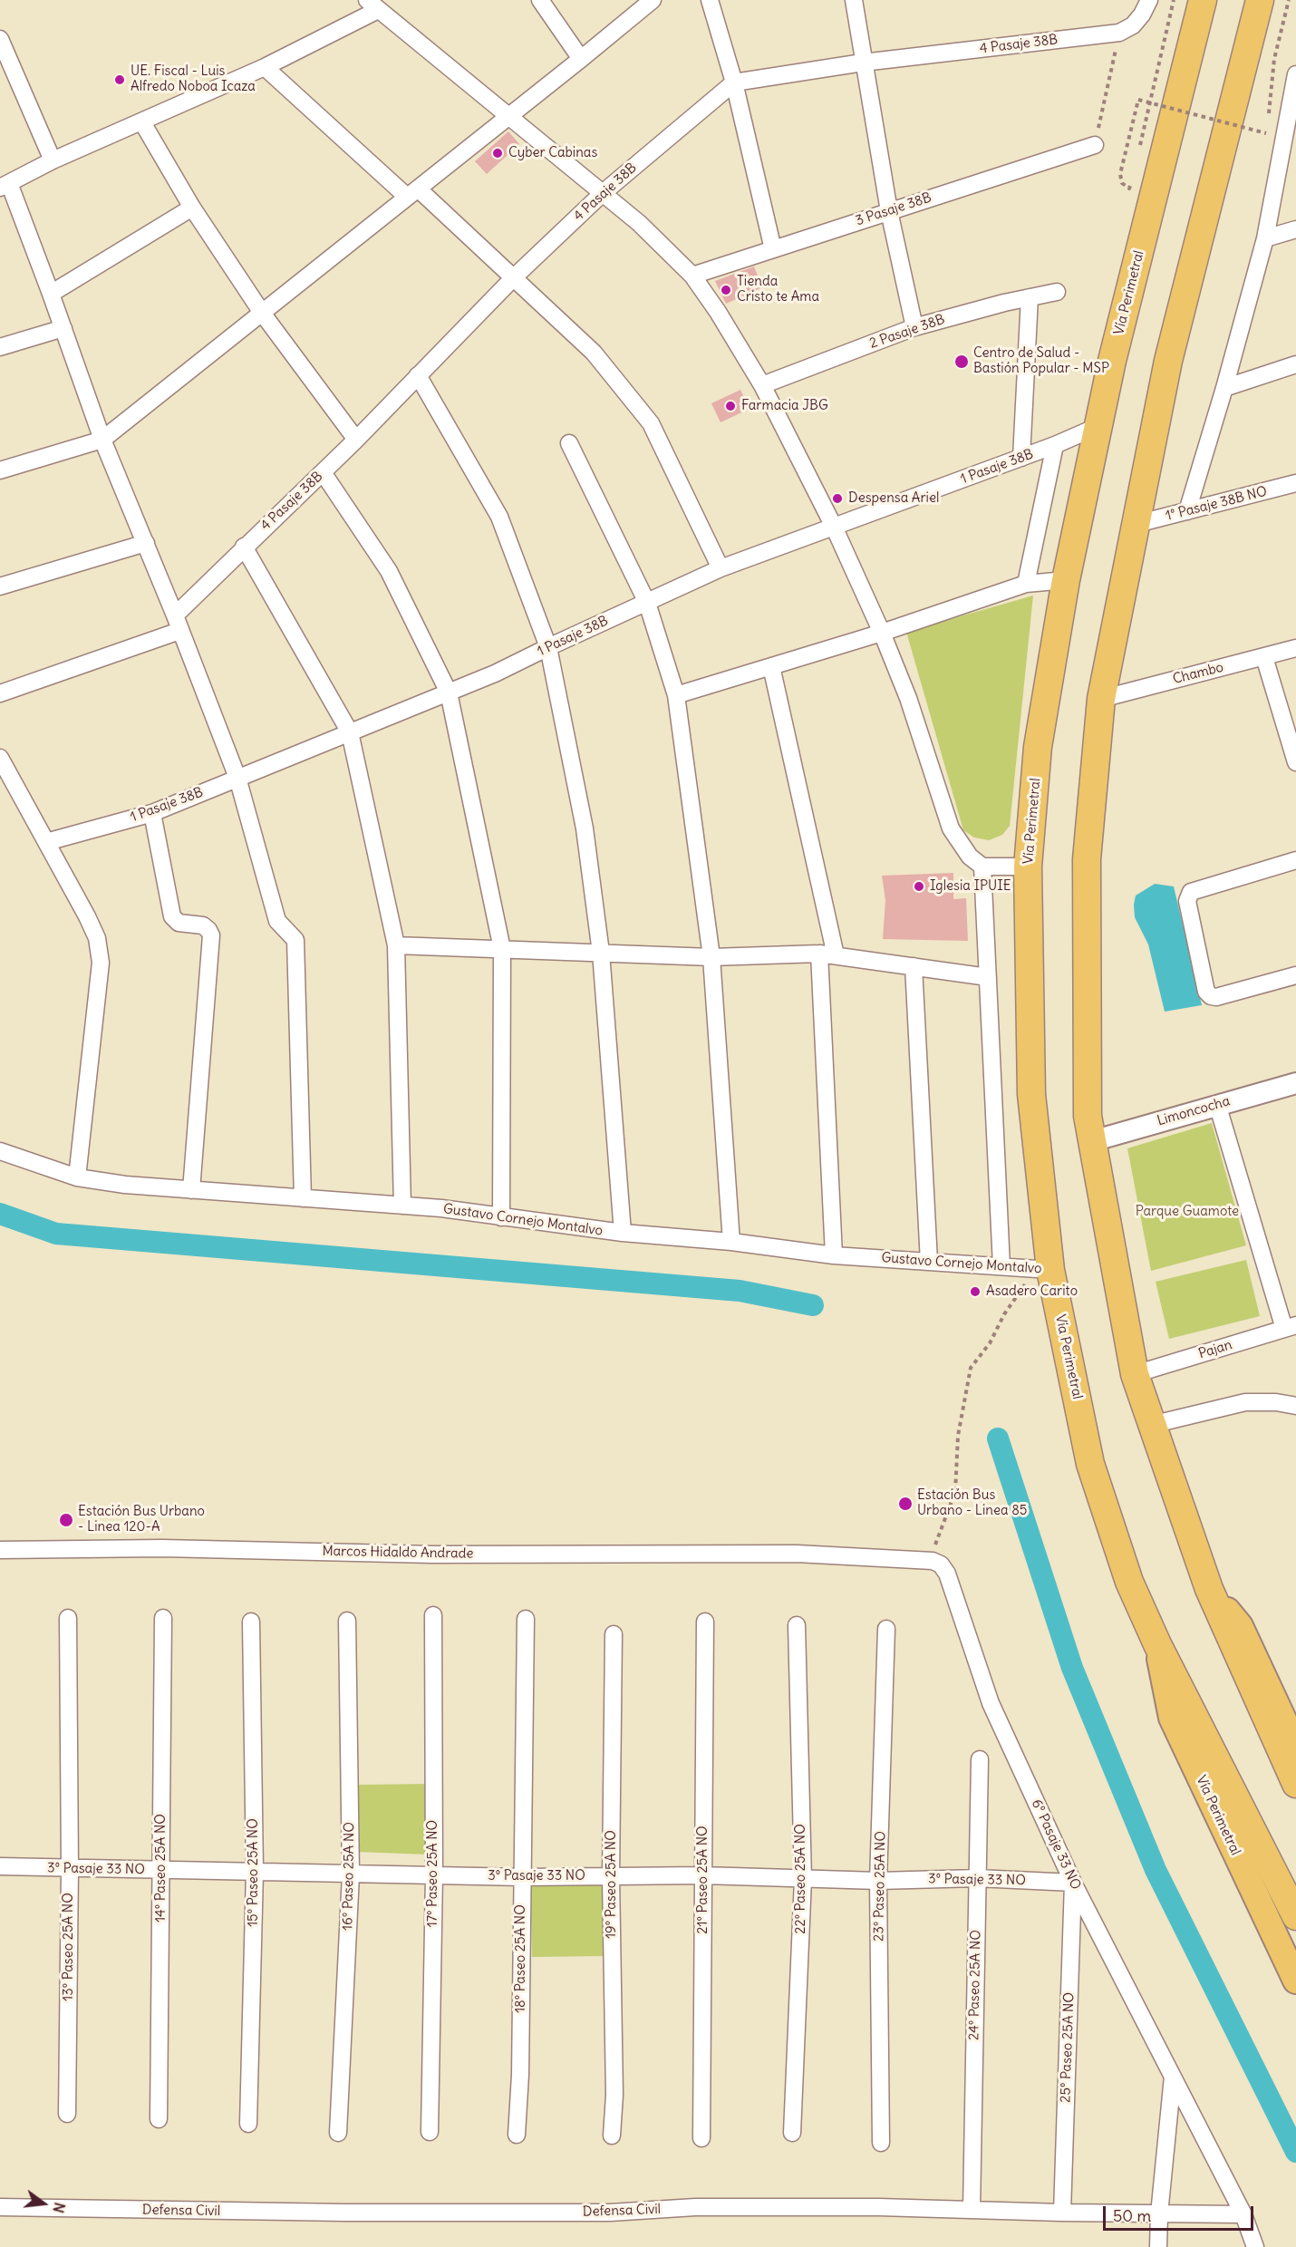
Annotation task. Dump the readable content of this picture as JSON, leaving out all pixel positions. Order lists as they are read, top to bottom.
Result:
{
  "streets": {
    "highway": ["Vía Perimetral"],
    "street": [
      "4 Pasaje 38B",
      "3 Pasaje 38B",
      "2 Pasaje 38B",
      "1 Pasaje 38B",
      "1° Pasaje 38B NO",
      "Chambo",
      "Limoncocha",
      "Gustavo Cornejo Montalvo",
      "Pajan",
      "Marcos Hidaldo Andrade",
      "6º Pasaje 33 NO",
      "14º Paseo 25A NO",
      "3º Pasaje 33 NO",
      "15º Paseo 25A NO",
      "17º Paseo 25A NO",
      "16º Paseo 25A NO",
      "22º Paseo 25A NO",
      "21º Paseo 25A NO",
      "19º Paseo 25A NO",
      "23º Paseo 25A NO",
      "13º Paseo 25A NO",
      "18º Paseo 25A NO",
      "24º Paseo 25A NO",
      "25º Paseo 25A NO",
      "Defensa Civil"
    ]
  },
  "crossings": [
    ["Vía Perimetral", "1 Pasaje 38B"],
    ["Vía Perimetral", "Gustavo Cornejo Montalvo"],
    ["Marcos Hidaldo Andrade", "6º Pasaje 33 NO"],
    ["6º Pasaje 33 NO", "3º Pasaje 33 NO"],
    ["6º Pasaje 33 NO", "25º Paseo 25A NO"],
    ["6º Pasaje 33 NO", "Defensa Civil"],
    ["14º Paseo 25A NO", "3º Pasaje 33 NO"],
    ["3º Pasaje 33 NO", "15º Paseo 25A NO"],
    ["3º Pasaje 33 NO", "17º Paseo 25A NO"],
    ["3º Pasaje 33 NO", "16º Paseo 25A NO"],
    ["3º Pasaje 33 NO", "22º Paseo 25A NO"],
    ["3º Pasaje 33 NO", "21º Paseo 25A NO"],
    ["3º Pasaje 33 NO", "19º Paseo 25A NO"],
    ["3º Pasaje 33 NO", "23º Paseo 25A NO"],
    ["3º Pasaje 33 NO", "13º Paseo 25A NO"],
    ["3º Pasaje 33 NO", "18º Paseo 25A NO"],
    ["3º Pasaje 33 NO", "24º Paseo 25A NO"],
    ["3º Pasaje 33 NO", "25º Paseo 25A NO"],
    ["24º Paseo 25A NO", "Defensa Civil"],
    ["25º Paseo 25A NO", "Defensa Civil"]
  ],
  "parks": ["Parque Guamote"],
  "places": [
    "UE. Fiscal - Luis Alfredo Noboa Icaza",
    "Cyber Cabinas",
    "Tienda Cristo te Ama",
    "Centro de Salud - Bastión Popular - MSP",
    "Farmacia JBG",
    "Despensa Ariel",
    "Iglesia IPUIE",
    "Asadero Carito",
    "Estación Bus Urbano - Linea 85",
    "Estación Bus Urbano - Linea 120-A"
  ],
  "scale_bar": "50 m",
  "north": "right"
}
